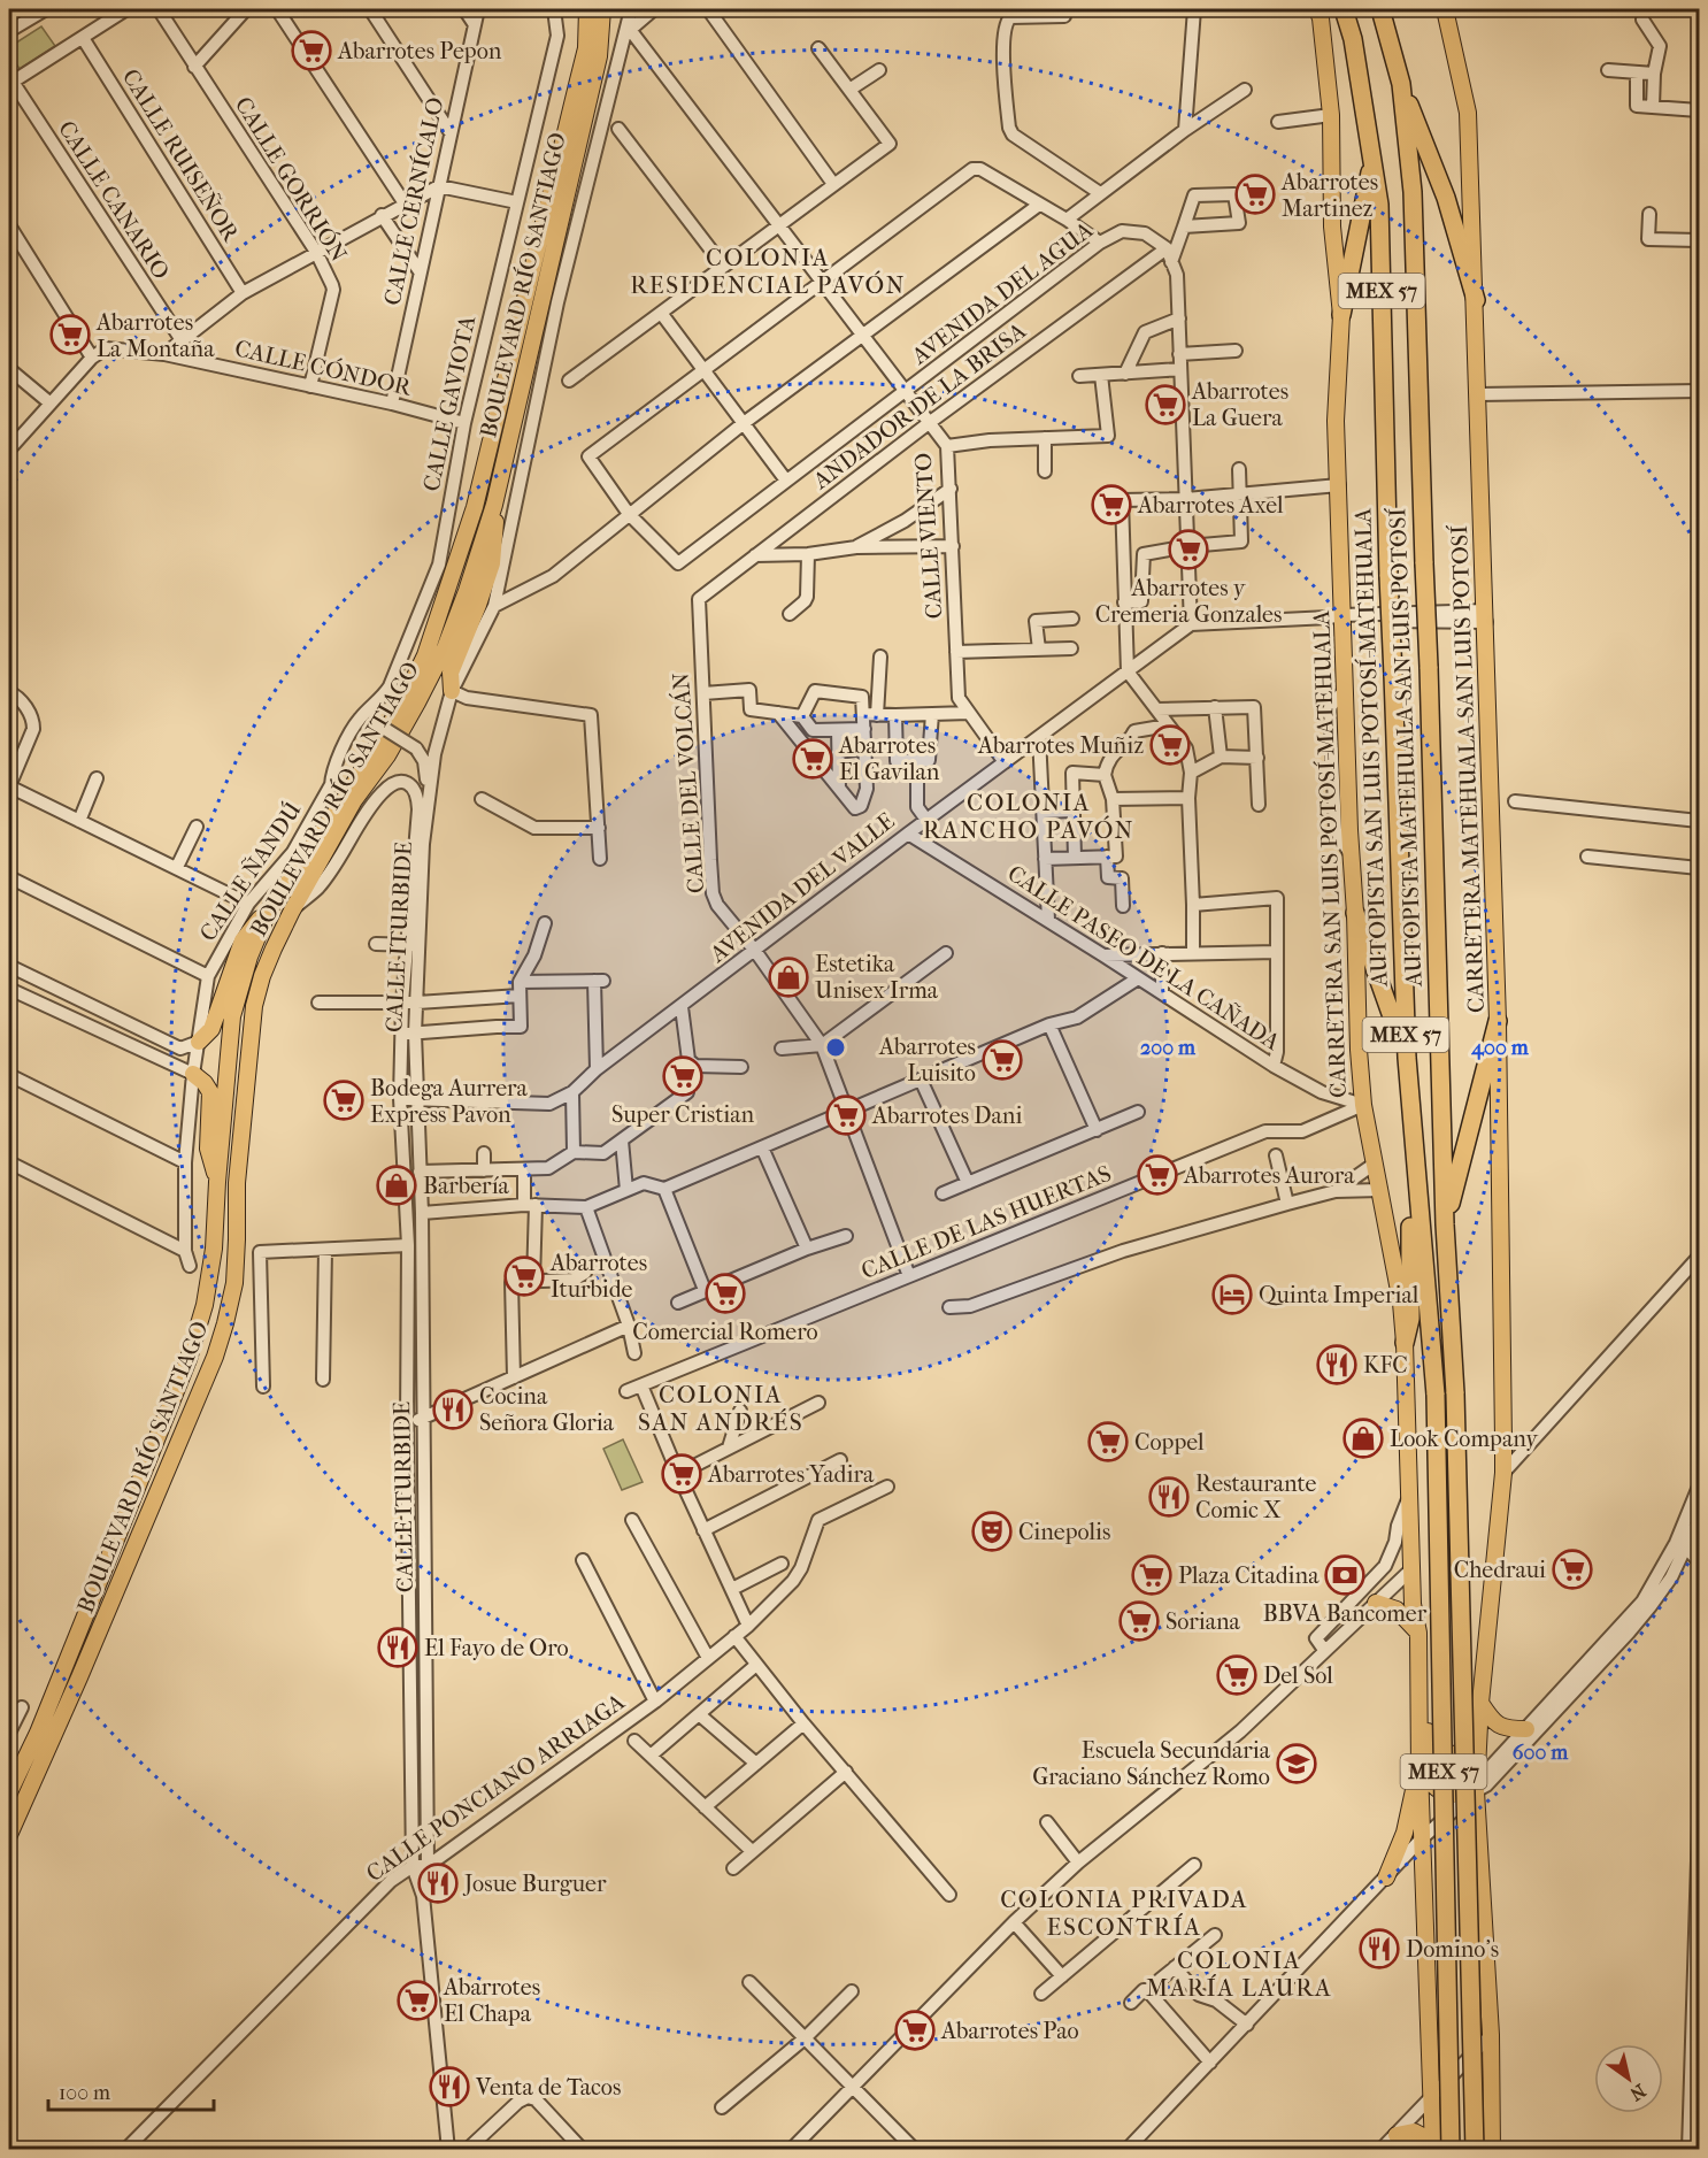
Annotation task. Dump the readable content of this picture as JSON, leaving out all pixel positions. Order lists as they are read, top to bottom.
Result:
{
  "streets": {
    "highway": ["MEX 57", "AUTOPISTA SAN LUIS POTOSÍ-MATEHUALA", "AUTOPISTA MATEHUALA-SAN LUIS POTOSÍ"],
    "main road": ["BOULEVARD RÍO SANTIAGO", "CARRETERA MATEHUALA-SAN LUIS POTOSÍ", "CARRETERA SAN LUIS POTOSÍ-MATEHUALA"],
    "street": [
      "CALLE RUISEÑOR",
      "CALLE GORRIÓN",
      "CALLE CANARIO",
      "CALLE CERNÍCALO",
      "AVENIDA DEL AGUA",
      "CALLE CÓNDOR",
      "CALLE GAVIOTA",
      "ANDADOR DE LA BRISA",
      "CALLE VIENTO",
      "CALLE DEL VOLCÁN",
      "CALLE ÑANDÚ",
      "AVENIDA DEL VALLE",
      "CALLE ITURBIDE",
      "CALLE PASEO DE LA CAÑADA",
      "CALLE DE LAS HUERTAS",
      "CALLE PONCIANO ARRIAGA"
    ]
  },
  "crossings": [
    ["CALLE GORRIÓN", "CALLE CÓNDOR"],
    ["CALLE CERNÍCALO", "CALLE CÓNDOR"],
    ["BOULEVARD RÍO SANTIAGO", "CALLE ITURBIDE"],
    ["AVENIDA DEL AGUA", "ANDADOR DE LA BRISA"],
    ["AVENIDA DEL AGUA", "CALLE VIENTO"],
    ["CALLE CÓNDOR", "CALLE GAVIOTA"],
    ["CALLE GAVIOTA", "CALLE ÑANDÚ"],
    ["ANDADOR DE LA BRISA", "CALLE VIENTO"],
    ["ANDADOR DE LA BRISA", "CALLE DEL VOLCÁN"],
    ["CALLE VIENTO", "AVENIDA DEL VALLE"],
    ["CALLE VIENTO", "CALLE ITURBIDE"],
    ["AUTOPISTA MATEHUALA-SAN LUIS POTOSÍ", "CARRETERA MATEHUALA-SAN LUIS POTOSÍ"],
    ["CALLE DEL VOLCÁN", "AVENIDA DEL VALLE"],
    ["CALLE DEL VOLCÁN", "CALLE DE LAS HUERTAS"],
    ["CARRETERA SAN LUIS POTOSÍ-MATEHUALA", "CALLE PASEO DE LA CAÑADA"],
    ["CARRETERA SAN LUIS POTOSÍ-MATEHUALA", "CALLE DE LAS HUERTAS"],
    ["CALLE ÑANDÚ", "CALLE ITURBIDE"],
    ["AVENIDA DEL VALLE", "CALLE ITURBIDE"],
    ["AVENIDA DEL VALLE", "CALLE PASEO DE LA CAÑADA"],
    ["CALLE ITURBIDE", "CALLE PONCIANO ARRIAGA"],
    ["CALLE PASEO DE LA CAÑADA", "CALLE DE LAS HUERTAS"]
  ],
  "districts": [
    "COLONIA RESIDENCIAL PAVÓN",
    "COLONIA RANCHO PAVÓN",
    "COLONIA SAN ANDRÉS",
    "COLONIA PRIVADA ESCONTRÍA",
    "COLONIA MARÍA LAURA"
  ],
  "places": {
    "supermarket": [
      "Abarrotes Pepon",
      "Abarrotes Martinez",
      "Abarrotes La Montaña",
      "Abarrotes La Guera",
      "Abarrotes Axel",
      "Abarrotes y Cremeria Gonzales",
      "Abarrotes Muñiz",
      "Abarrotes El Gavilan",
      "Abarrotes Luisito",
      "Super Cristian",
      "Bodega Aurrera Express Pavon",
      "Abarrotes Dani",
      "Abarrotes Aurora",
      "Abarrotes Iturbide",
      "Comercial Romero",
      "Coppel",
      "Abarrotes Yadira",
      "Chedraui",
      "Plaza Citadina",
      "Soriana",
      "Del Sol",
      "Abarrotes El Chapa",
      "Abarrotes Pao"
    ],
    "shop": ["Estetika Unisex Irma", "Barbería", "Look Company"],
    "hotel": ["Quinta Imperial"],
    "restaurant": [
      "KFC",
      "Cocina Señora Gloria",
      "Restaurante Comic X",
      "El Fayo de Oro",
      "Josue Burguer",
      "Domino's",
      "Venta de Tacos"
    ],
    "theatre": ["Cinepolis"],
    "bank": ["BBVA Bancomer"],
    "school or university": ["Escuela Secundaria Graciano Sánchez Romo"]
  },
  "scale_bar": "100 m",
  "north": "bottom right",
  "rings": ["200 m", "400 m", "600 m"]
}
